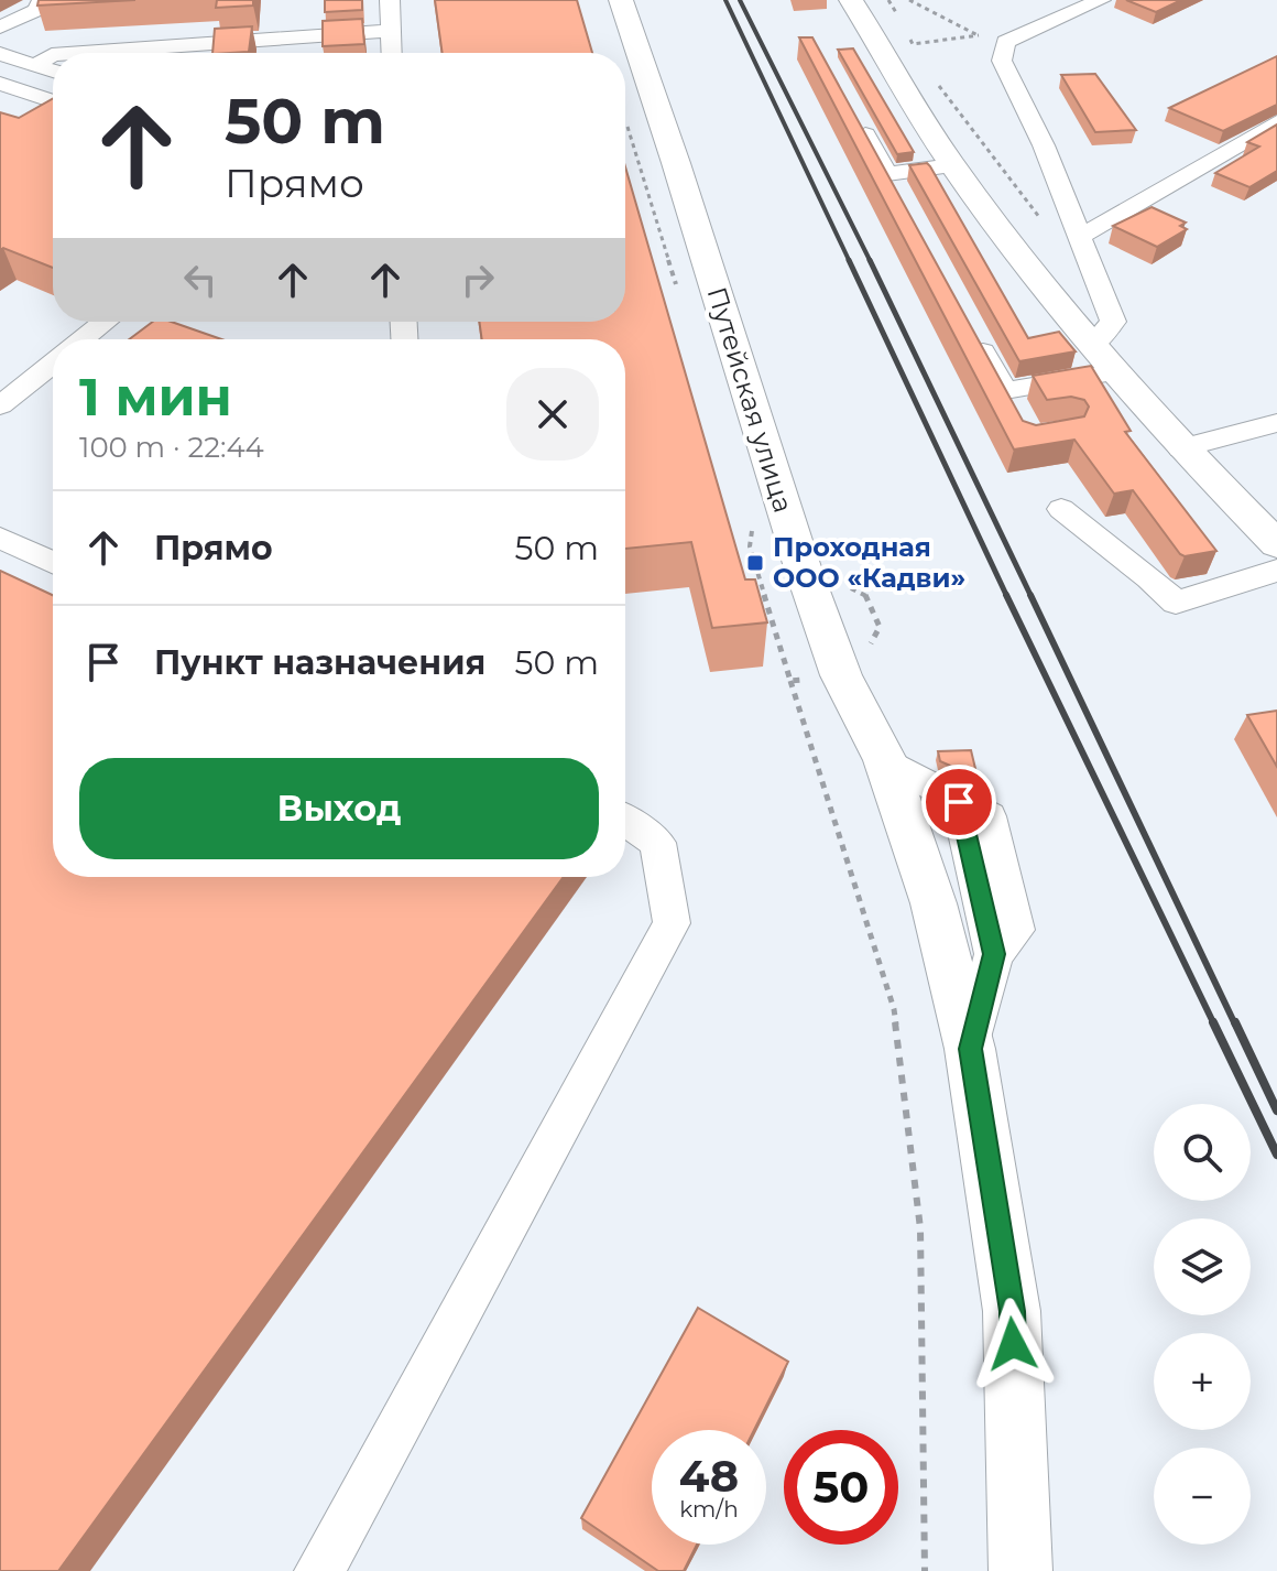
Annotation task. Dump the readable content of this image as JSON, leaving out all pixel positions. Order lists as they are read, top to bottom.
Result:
{
  "streets": {
    "main road": ["Путейская улица"]
  },
  "places": {
    "transit": ["Проходная ООО «Кадви»"]
  },
  "page": {
    "turn": ["50 m", "Прямо"],
    "heading": ["1 мин", "100 m · 22:44"],
    "list": [
      {
        "name": "Прямо",
        "value": "50 m"
      },
      {
        "name": "Пункт назначения",
        "value": "50 m"
      }
    ],
    "buttons": "Выход",
    "map_buttons": ["+", "−"],
    "speed": "48 km/h",
    "limit": "50"
  }
}
